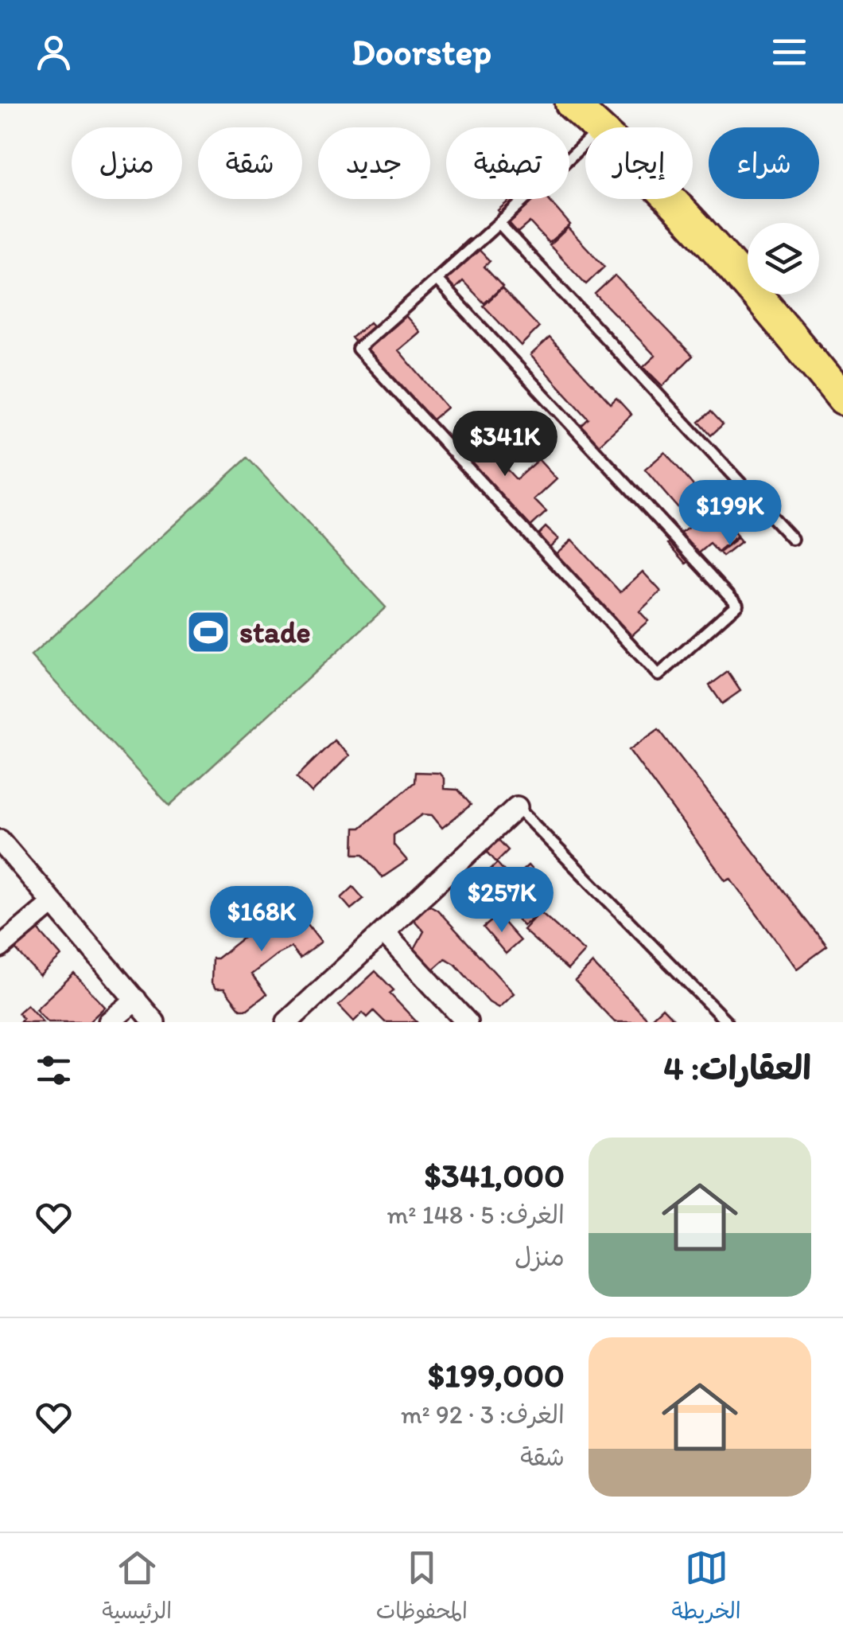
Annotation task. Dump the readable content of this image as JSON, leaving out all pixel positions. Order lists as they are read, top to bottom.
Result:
{
  "places": {
    "sports": ["stade"]
  },
  "page": {
    "header": "Doorstep",
    "chip": [
      "شراء",
      "إيجار",
      "تصفية",
      "جديد",
      "شقة",
      "منزل"
    ],
    "price": [
      "$341K",
      "$199K",
      "$257K",
      "$168K"
    ],
    "heading": "العقارات: 4",
    "list": [
      {
        "name": "$341,000",
        "note": "الغرف: 5 · 148 m² · منزل"
      },
      {
        "name": "$199,000",
        "note": "الغرف: 3 · 92 m² · شقة"
      }
    ],
    "tabs": ["الخريطة", "المحفوظات", "الرئيسية"]
  }
}
